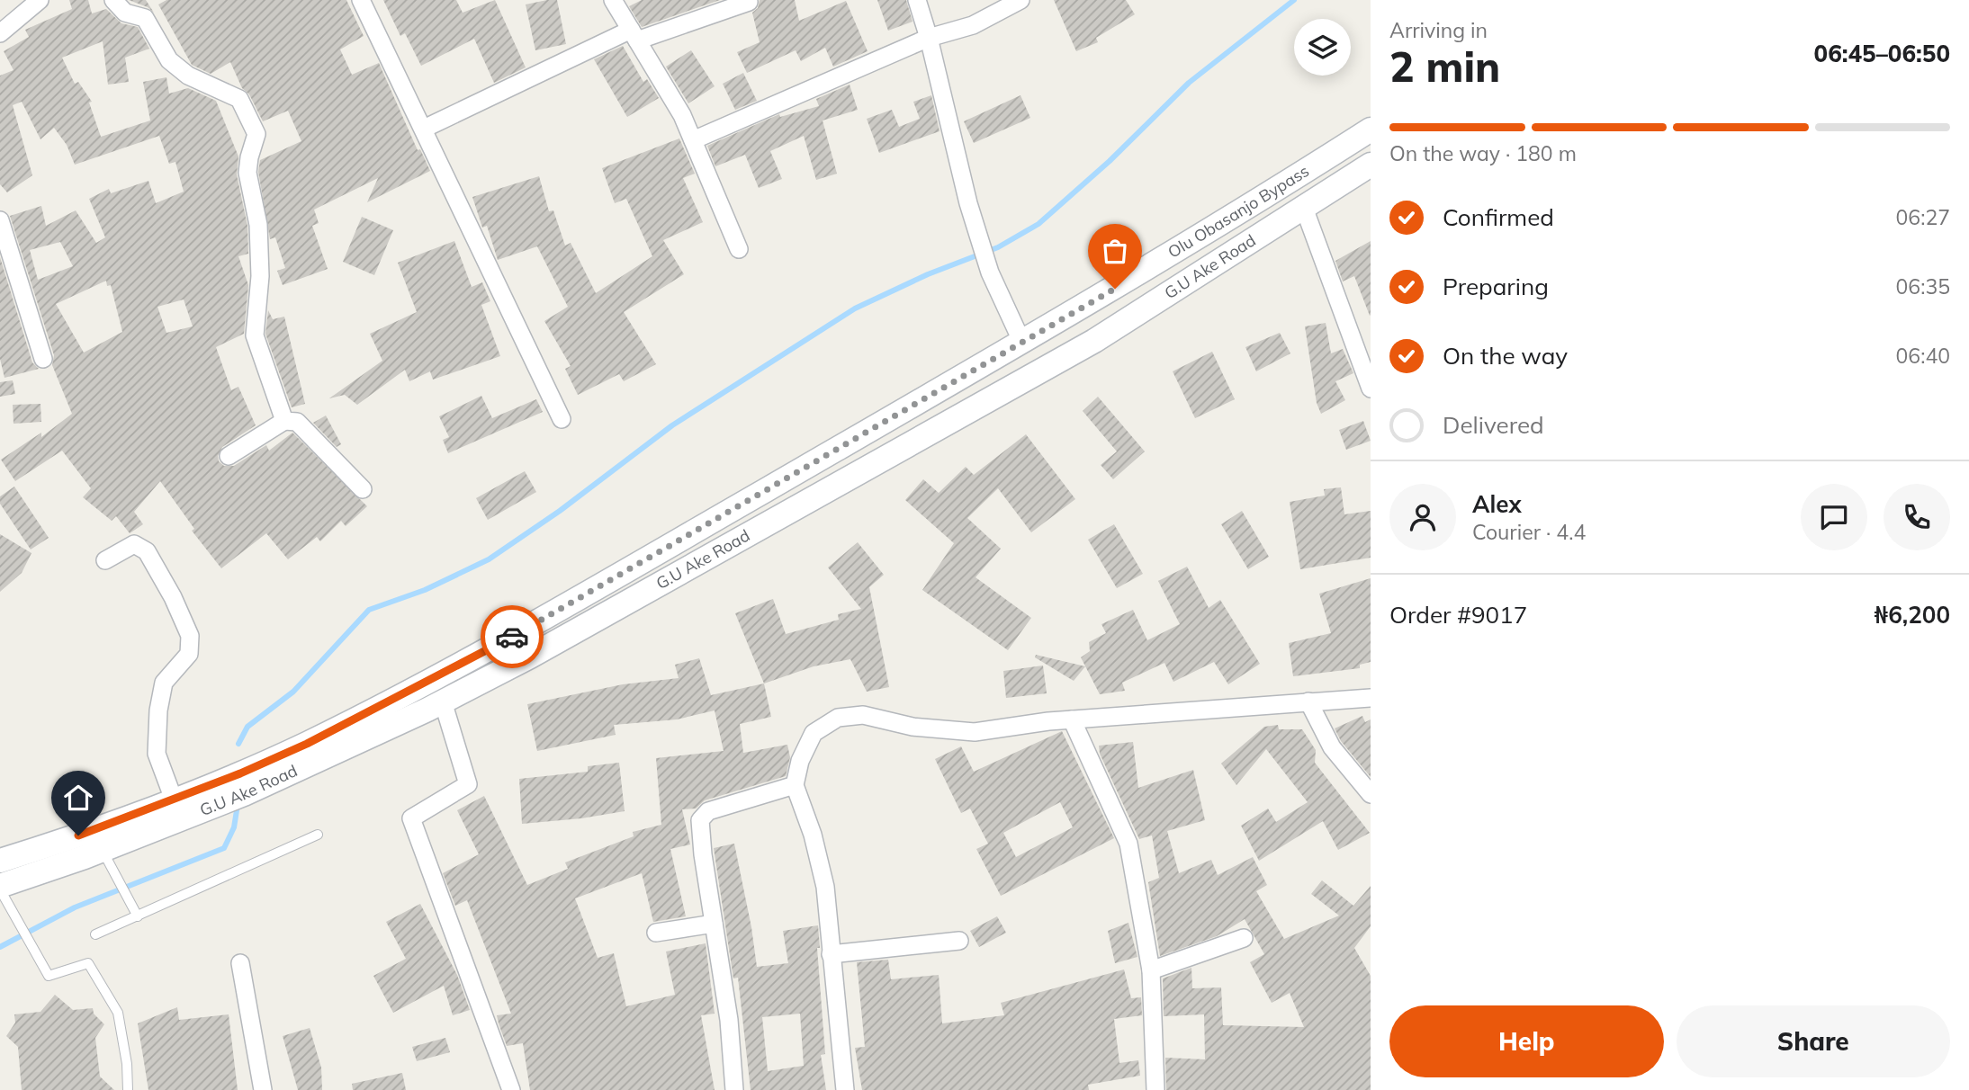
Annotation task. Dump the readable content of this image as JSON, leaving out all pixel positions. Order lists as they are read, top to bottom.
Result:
{
  "streets": {
    "main road": ["Olu Obasanjo Bypass", "G.U Ake Road"]
  },
  "page": {
    "heading": ["2 min", "Arriving in", "06:45–06:50"],
    "panel": [
      "Alex",
      "Courier · 4.4",
      "Order #9017",
      "₦6,200"
    ],
    "bar": "On the way · 180 m",
    "list": [
      ["Confirmed", "06:27"],
      ["Preparing", "06:35"],
      ["On the way", "06:40"],
      "Delivered"
    ],
    "buttons": ["Help", "Share"]
  }
}
